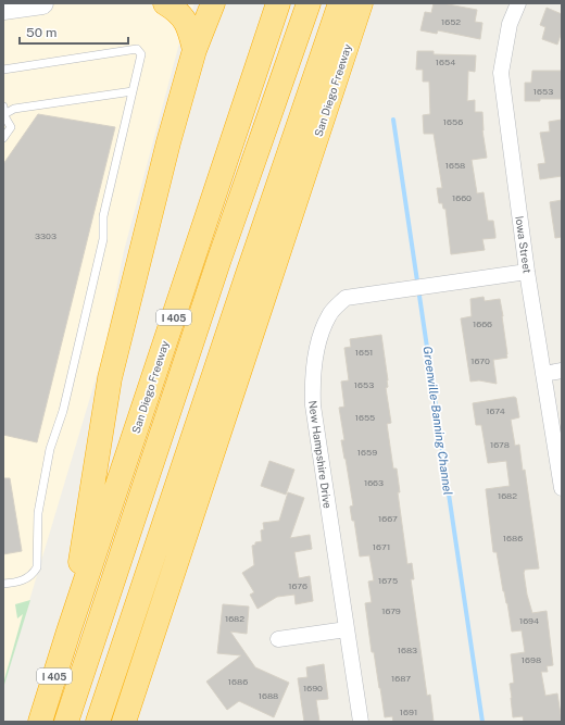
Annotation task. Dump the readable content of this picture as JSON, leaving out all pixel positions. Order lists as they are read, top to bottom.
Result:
{
  "streets": {
    "highway": ["San Diego Freeway", "I 405"],
    "street": ["Iowa Street", "New Hampshire Drive"]
  },
  "crossings": [
    ["Iowa Street", "New Hampshire Drive"]
  ],
  "water": ["Greenville-Banning Channel"],
  "house_numbers": [
    "1652",
    "1654",
    "1653",
    "1656",
    "1658",
    "1660",
    "3303",
    "1666",
    "1651",
    "1670",
    "1653",
    "1674",
    "1655",
    "1678",
    "1659",
    "1663",
    "1682",
    "1667",
    "1686",
    "1671",
    "1675",
    "1676",
    "1679",
    "1682",
    "1694",
    "1683",
    "1698",
    "1687",
    "1686",
    "1690",
    "1688",
    "1691"
  ],
  "scale_bar": "50 m"
}
